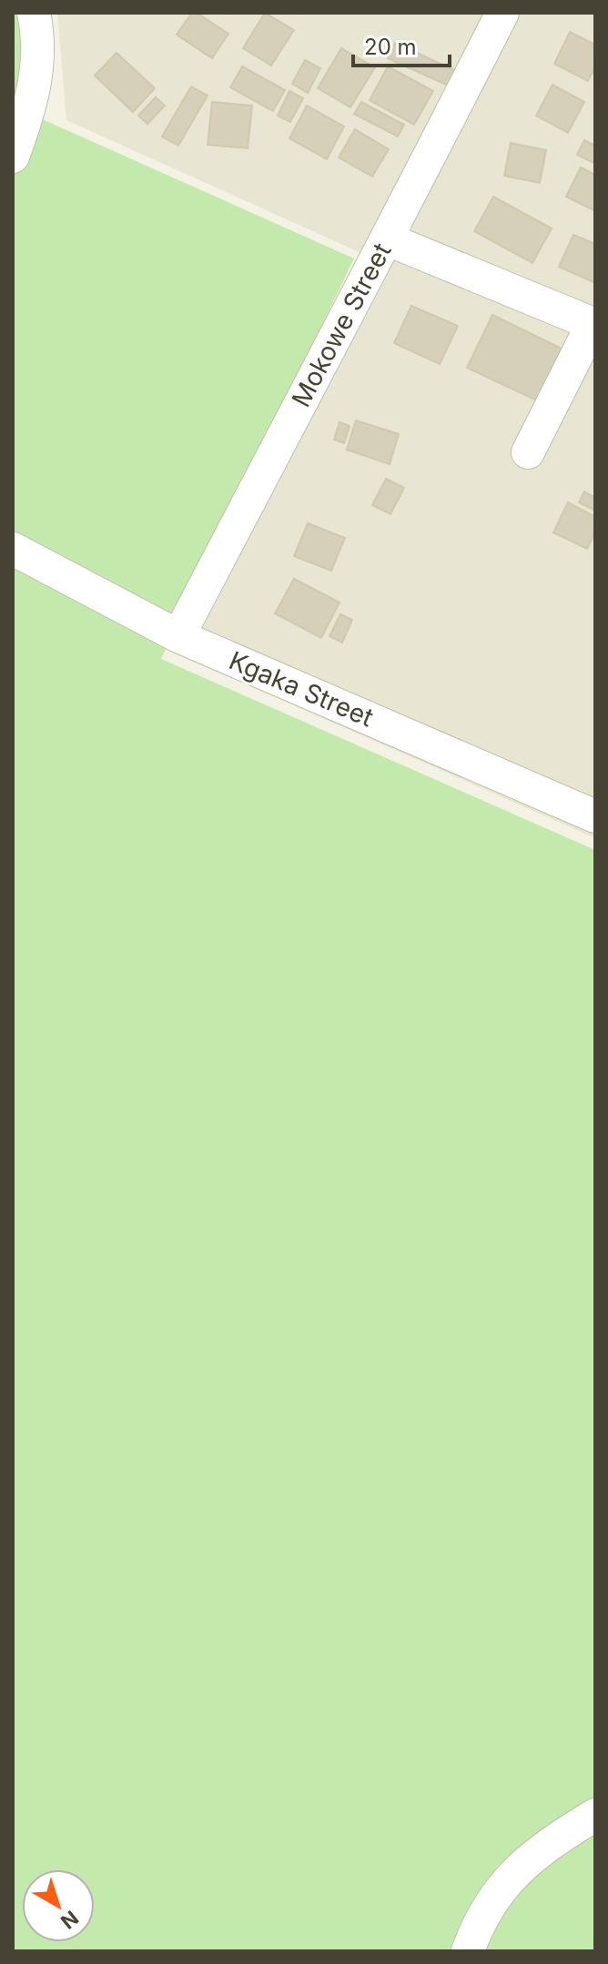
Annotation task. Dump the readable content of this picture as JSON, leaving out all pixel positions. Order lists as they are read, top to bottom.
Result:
{
  "streets": {
    "street": ["Mokowe Street", "Kgaka Street"]
  },
  "crossings": [
    ["Mokowe Street", "Kgaka Street"]
  ],
  "scale_bar": "20 m",
  "north": "bottom right"
}
